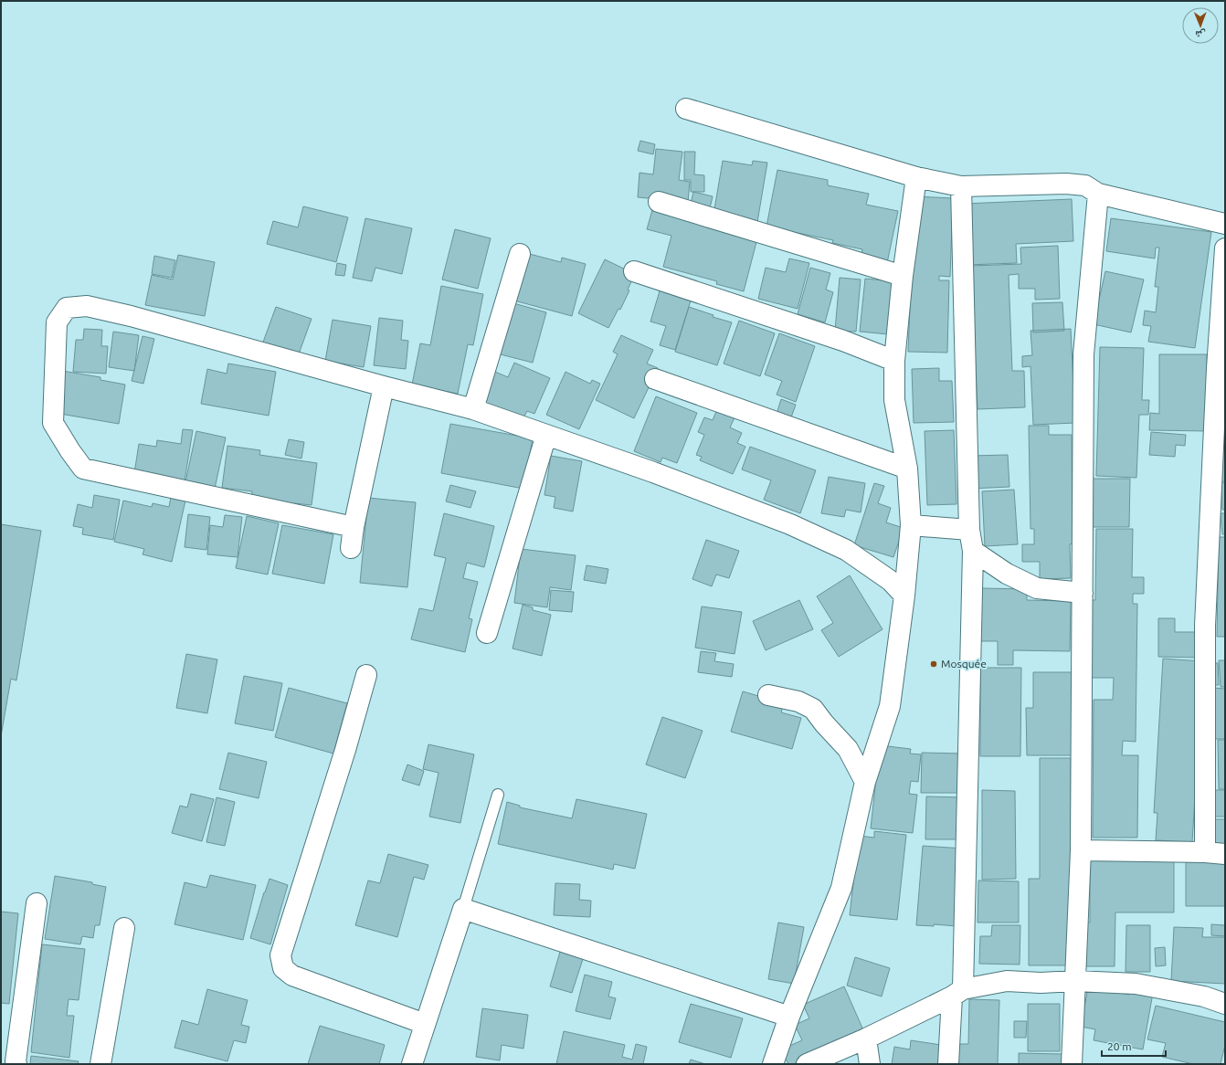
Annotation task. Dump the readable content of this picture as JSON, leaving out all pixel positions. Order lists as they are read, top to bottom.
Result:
{
  "places": ["Mosquée"],
  "scale_bar": "20 m",
  "north": "bottom"
}
